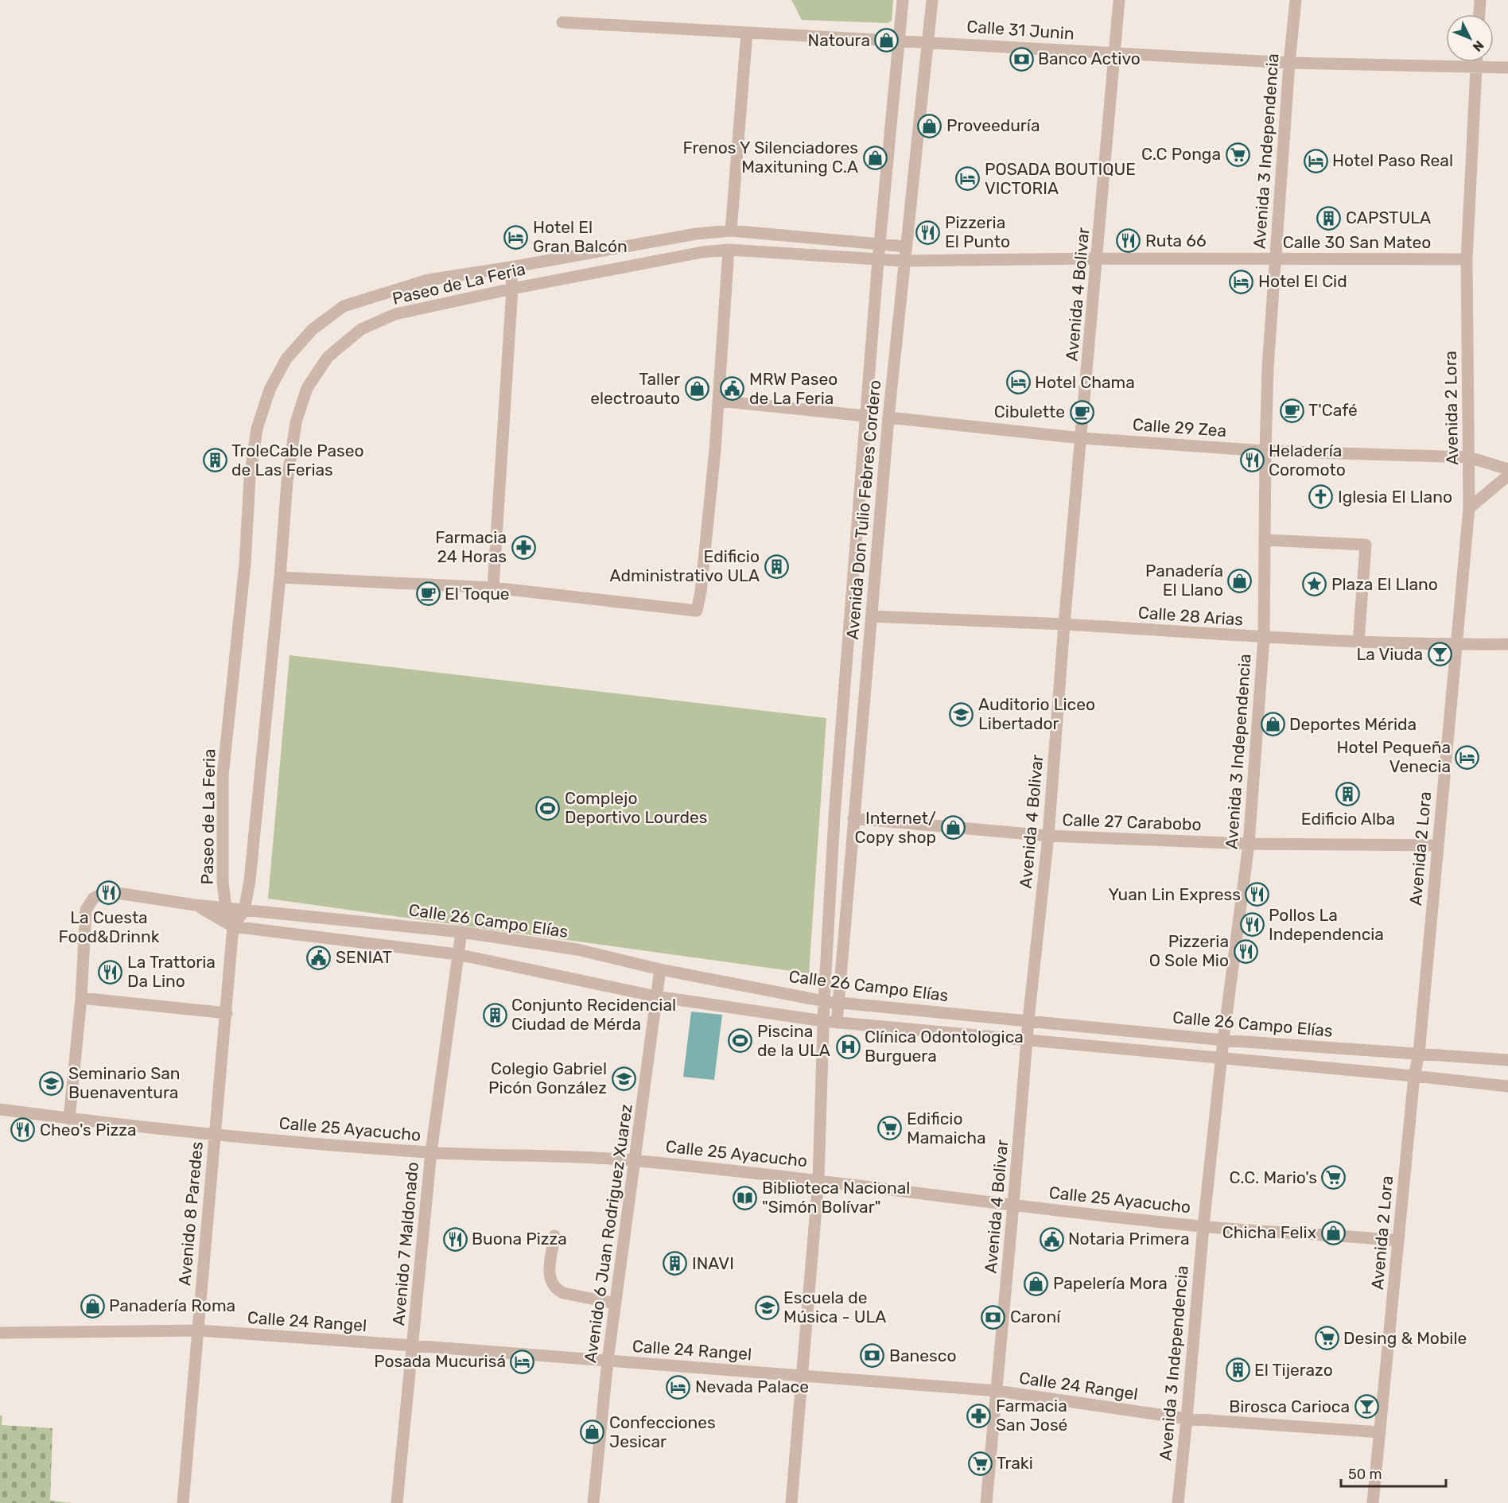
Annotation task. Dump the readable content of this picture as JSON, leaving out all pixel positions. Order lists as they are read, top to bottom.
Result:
{
  "streets": {
    "street": [
      "Calle 31 Junin",
      "Avenida 3 Independencia",
      "Calle 30 San Mateo",
      "Paseo de La Feria",
      "Avenida 4 Bolivar",
      "Avenida 2 Lora",
      "Calle 29 Zea",
      "Avenida Don Tulio Febres Cordero",
      "Calle 28 Arias",
      "Calle 27 Carabobo",
      "Calle 26 Campo Elías",
      "Calle 25 Ayacucho",
      "Avenido 8 Paredes",
      "Avenido 6 Juan Rodriguez Xuarez",
      "Avenido 7 Maldonado",
      "Calle 24 Rangel"
    ]
  },
  "crossings": [
    ["Calle 31 Junin", "Avenida 3 Independencia"],
    ["Calle 31 Junin", "Avenida 4 Bolivar"],
    ["Calle 31 Junin", "Avenida 2 Lora"],
    ["Calle 31 Junin", "Avenida Don Tulio Febres Cordero"],
    ["Avenida 3 Independencia", "Calle 30 San Mateo"],
    ["Avenida 3 Independencia", "Calle 29 Zea"],
    ["Avenida 3 Independencia", "Calle 28 Arias"],
    ["Avenida 3 Independencia", "Calle 27 Carabobo"],
    ["Avenida 3 Independencia", "Calle 26 Campo Elías"],
    ["Avenida 3 Independencia", "Calle 25 Ayacucho"],
    ["Avenida 3 Independencia", "Calle 24 Rangel"],
    ["Calle 30 San Mateo", "Avenida 4 Bolivar"],
    ["Calle 30 San Mateo", "Avenida 2 Lora"],
    ["Calle 30 San Mateo", "Avenida Don Tulio Febres Cordero"],
    ["Paseo de La Feria", "Avenida Don Tulio Febres Cordero"],
    ["Paseo de La Feria", "Calle 26 Campo Elías"],
    ["Paseo de La Feria", "Avenido 8 Paredes"],
    ["Avenida 4 Bolivar", "Calle 29 Zea"],
    ["Avenida 4 Bolivar", "Calle 28 Arias"],
    ["Avenida 4 Bolivar", "Calle 27 Carabobo"],
    ["Avenida 4 Bolivar", "Calle 26 Campo Elías"],
    ["Avenida 4 Bolivar", "Calle 25 Ayacucho"],
    ["Avenida 4 Bolivar", "Calle 24 Rangel"],
    ["Avenida 2 Lora", "Calle 29 Zea"],
    ["Avenida 2 Lora", "Calle 28 Arias"],
    ["Avenida 2 Lora", "Calle 27 Carabobo"],
    ["Avenida 2 Lora", "Calle 26 Campo Elías"],
    ["Avenida 2 Lora", "Calle 25 Ayacucho"],
    ["Avenida 2 Lora", "Calle 24 Rangel"],
    ["Calle 29 Zea", "Avenida Don Tulio Febres Cordero"],
    ["Avenida Don Tulio Febres Cordero", "Calle 28 Arias"],
    ["Avenida Don Tulio Febres Cordero", "Calle 27 Carabobo"],
    ["Avenida Don Tulio Febres Cordero", "Calle 26 Campo Elías"],
    ["Avenida Don Tulio Febres Cordero", "Calle 25 Ayacucho"],
    ["Avenida Don Tulio Febres Cordero", "Calle 24 Rangel"],
    ["Calle 26 Campo Elías", "Calle 25 Ayacucho"],
    ["Calle 26 Campo Elías", "Avenido 6 Juan Rodriguez Xuarez"],
    ["Calle 26 Campo Elías", "Avenido 7 Maldonado"],
    ["Calle 25 Ayacucho", "Avenido 8 Paredes"],
    ["Calle 25 Ayacucho", "Avenido 6 Juan Rodriguez Xuarez"],
    ["Calle 25 Ayacucho", "Avenido 7 Maldonado"],
    ["Avenido 8 Paredes", "Calle 24 Rangel"],
    ["Avenido 6 Juan Rodriguez Xuarez", "Calle 24 Rangel"],
    ["Avenido 7 Maldonado", "Calle 24 Rangel"]
  ],
  "places": {
    "shop": [
      "Natoura",
      "Proveeduría",
      "Frenos Y Silenciadores Maxituning C.A",
      "Taller electroauto",
      "Panadería El Llano",
      "Deportes Mérida",
      "Internet/ Copy shop",
      "Chicha Felix",
      "Papelería Mora",
      "Panadería Roma",
      "Confecciones Jesicar"
    ],
    "bank": ["Banco Activo", "Caroní", "Banesco"],
    "supermarket": [
      "C.C Ponga",
      "Edificio Mamaicha",
      "C.C. Mario's",
      "Desing & Mobile",
      "Traki"
    ],
    "hotel": [
      "Hotel Paso Real",
      "POSADA BOUTIQUE VICTORIA",
      "Hotel El Gran Balcón",
      "Hotel El Cid",
      "Hotel Chama",
      "Hotel Pequeña Venecia",
      "Posada Mucurisá",
      "Nevada Palace"
    ],
    "building": [
      "CAPSTULA",
      "TroleCable Paseo de Las Ferias",
      "Edificio Administrativo ULA",
      "Edificio Alba",
      "Conjunto Recidencial Ciudad de Mérda",
      "INAVI",
      "El Tijerazo"
    ],
    "restaurant": [
      "Pizzeria El Punto",
      "Ruta 66",
      "Heladería Coromoto",
      "La Cuesta Food&Drinnk",
      "Yuan Lin Express",
      "Pollos La Independencia",
      "Pizzeria O Sole Mio",
      "La Trattoria Da Lino",
      "Cheo's Pizza",
      "Buona Pizza"
    ],
    "public building": ["MRW Paseo de La Feria", "SENIAT", "Notaria Primera"],
    "cafe": ["T'Café", "Cibulette", "El Toque"],
    "church": ["Iglesia El Llano"],
    "pharmacy": ["Farmacia 24 Horas", "Farmacia San José"],
    "place": ["Plaza El Llano"],
    "bar": ["La Viuda", "Birosca Carioca"],
    "school or university": [
      "Auditorio Liceo Libertador",
      "Colegio Gabriel Picón González",
      "Seminario San Buenaventura",
      "Escuela de Música - ULA"
    ],
    "sports": ["Complejo Deportivo Lourdes", "Piscina de la ULA"],
    "hospital": ["Clínica Odontologica Burguera"],
    "library": ["Biblioteca Nacional \"Simón Bolívar\""]
  },
  "scale_bar": "50 m",
  "north": "bottom right"
}
